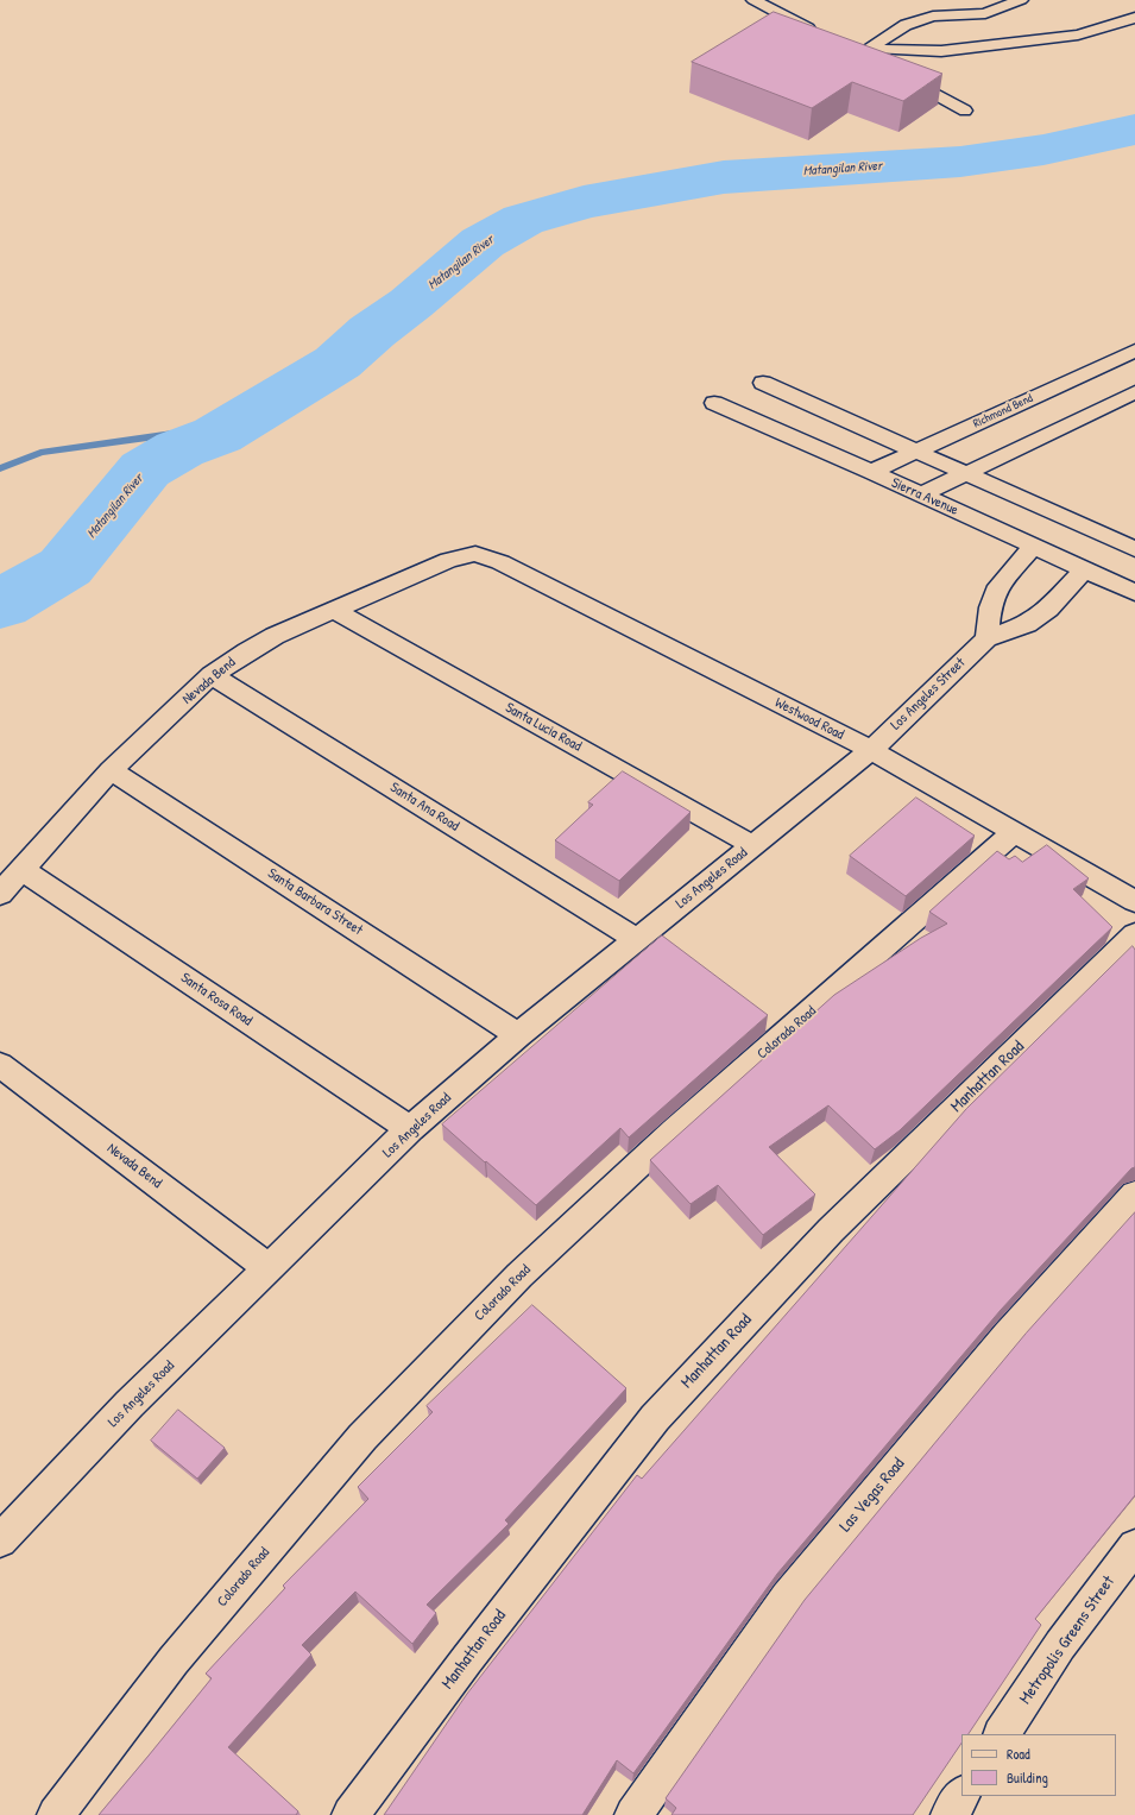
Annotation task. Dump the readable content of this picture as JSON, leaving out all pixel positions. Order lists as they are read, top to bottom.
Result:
{
  "streets": {
    "street": [
      "Richmond Bend",
      "Sierra Avenue",
      "Nevada Bend",
      "Los Angeles Street",
      "Westwood Road",
      "Santa Lucia Road",
      "Santa Ana Road",
      "Los Angeles Road",
      "Santa Barbara Street",
      "Santa Rosa Road",
      "Colorado Road",
      "Manhattan Road",
      "Las Vegas Road",
      "Metropolis Greens Street"
    ]
  },
  "crossings": [
    ["Richmond Bend", "Sierra Avenue"],
    ["Sierra Avenue", "Los Angeles Street"],
    ["Nevada Bend", "Westwood Road"],
    ["Nevada Bend", "Santa Lucia Road"],
    ["Nevada Bend", "Santa Ana Road"],
    ["Nevada Bend", "Los Angeles Road"],
    ["Nevada Bend", "Santa Barbara Street"],
    ["Nevada Bend", "Santa Rosa Road"],
    ["Los Angeles Street", "Westwood Road"],
    ["Los Angeles Street", "Los Angeles Road"],
    ["Westwood Road", "Los Angeles Road"],
    ["Westwood Road", "Colorado Road"],
    ["Santa Lucia Road", "Los Angeles Road"],
    ["Santa Ana Road", "Los Angeles Road"],
    ["Los Angeles Road", "Santa Barbara Street"],
    ["Los Angeles Road", "Santa Rosa Road"]
  ],
  "water": ["Matangilan River"],
  "legend": ["Road", "Building"]
}
